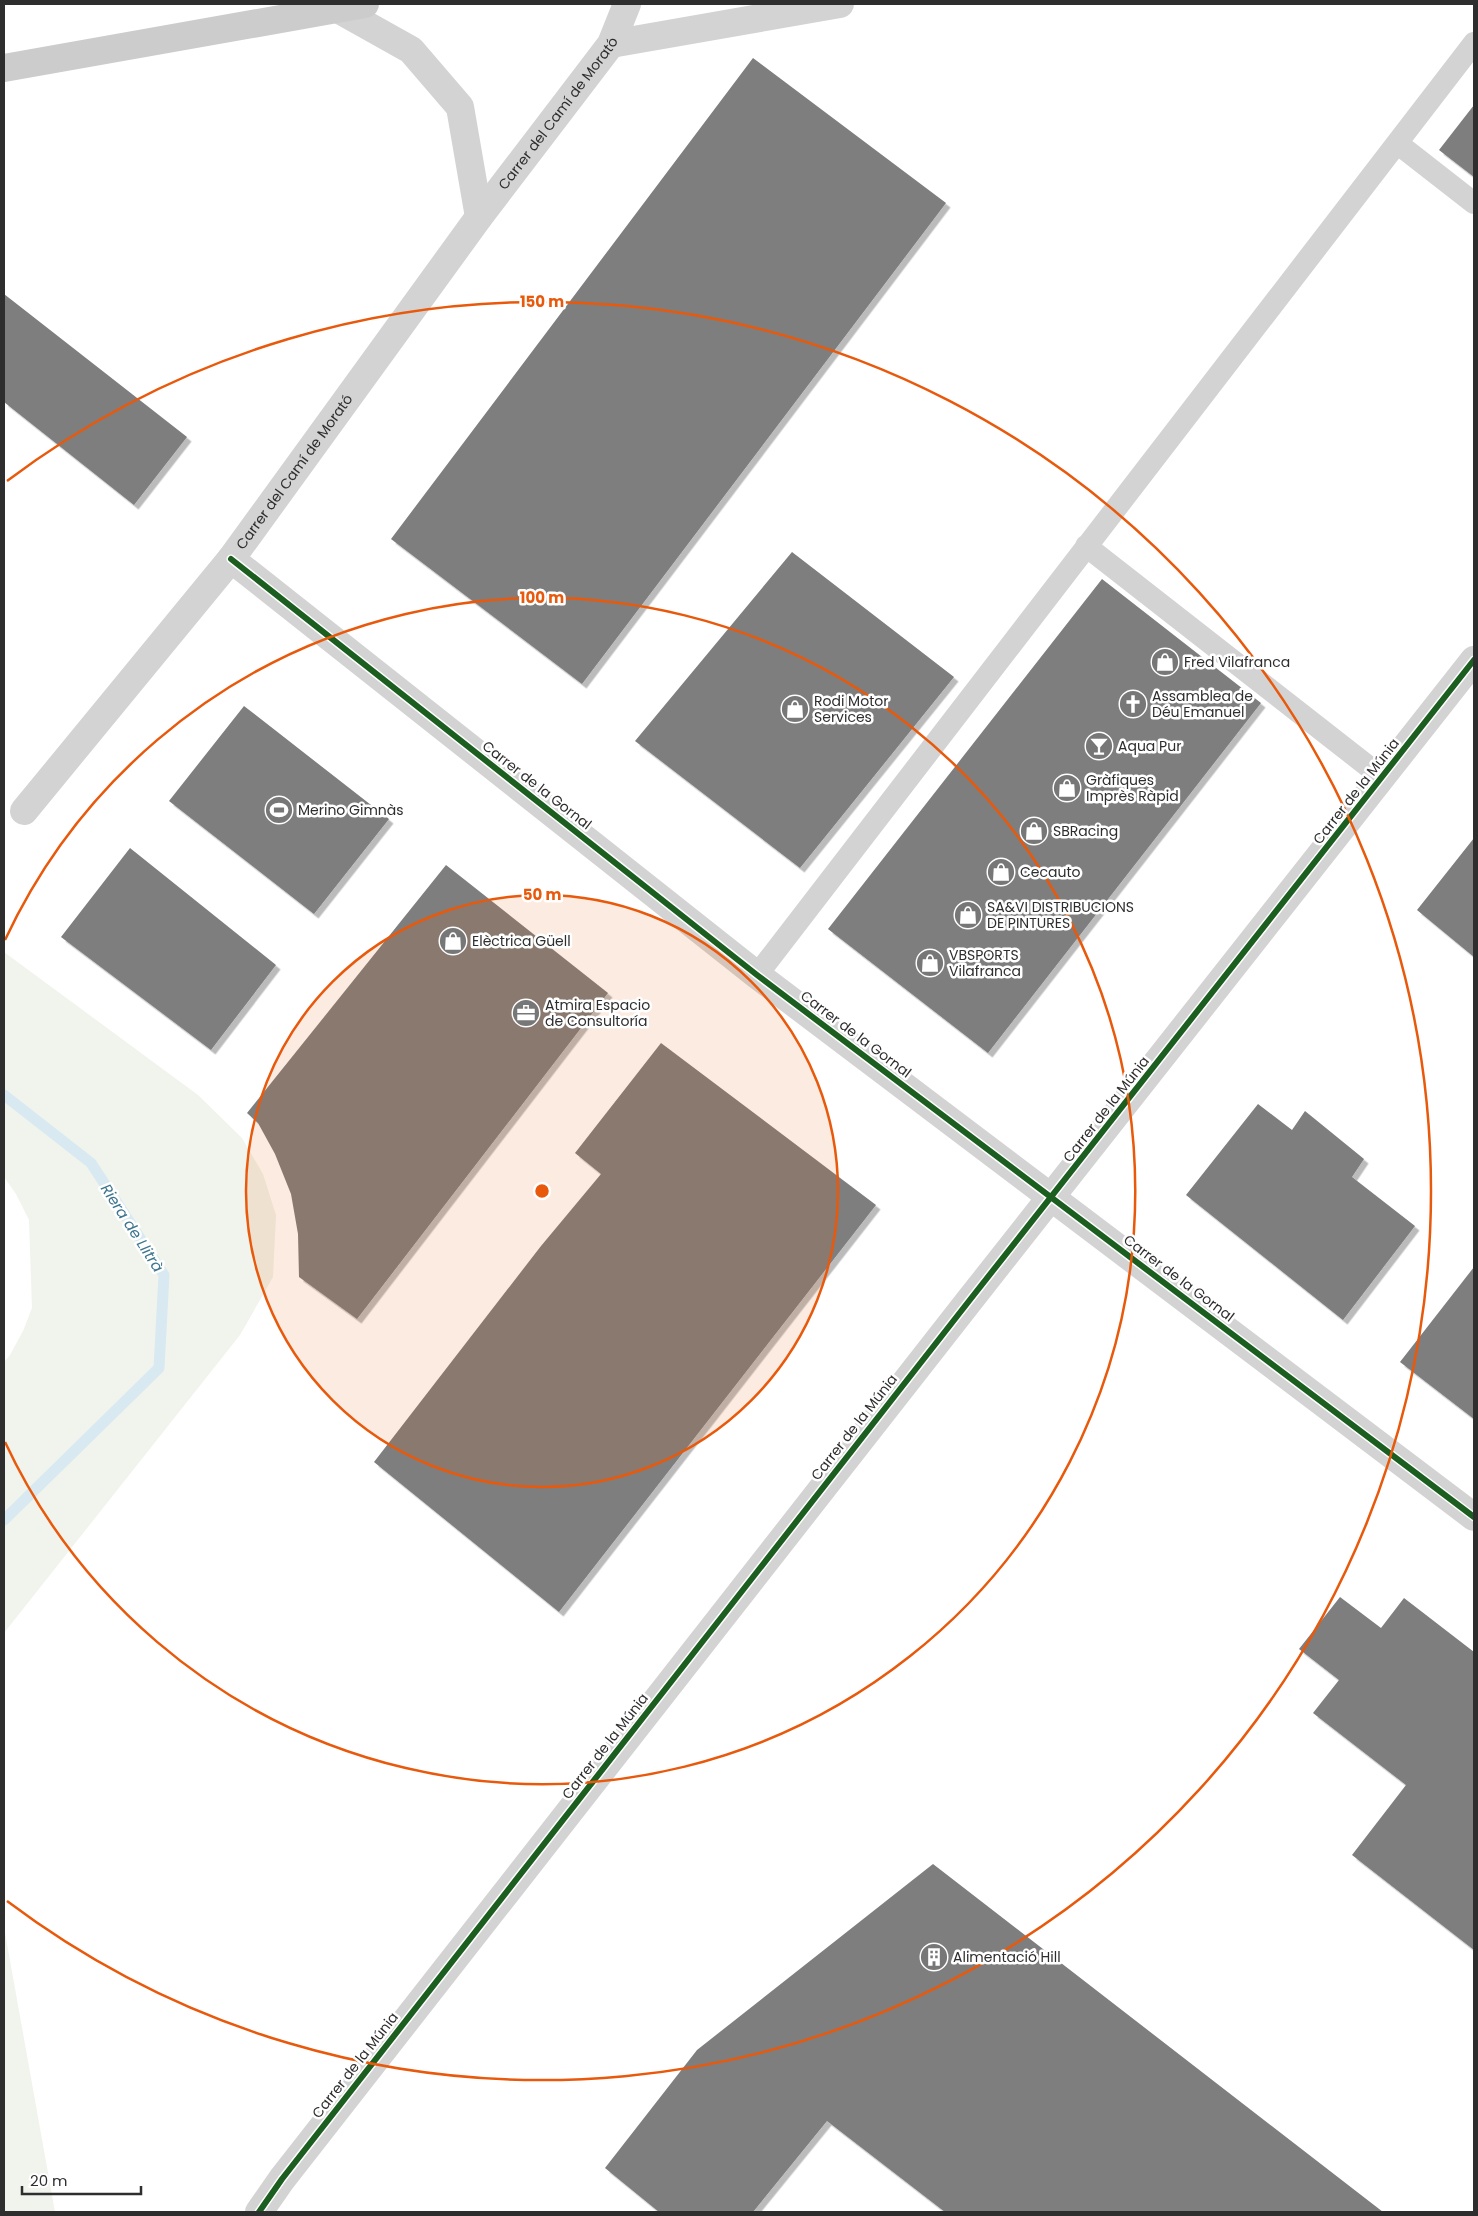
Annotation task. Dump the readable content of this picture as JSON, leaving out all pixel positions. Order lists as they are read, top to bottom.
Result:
{
  "streets": {
    "street": ["Carrer del Camí de Morató", "Carrer de la Gornal", "Carrer de la Múnia"]
  },
  "crossings": [
    ["Carrer del Camí de Morató", "Carrer de la Gornal"],
    ["Carrer de la Gornal", "Carrer de la Múnia"]
  ],
  "water": ["Riera de Llitrà"],
  "places": {
    "shop": [
      "Fred Vilafranca",
      "Rodi Motor Services",
      "Gràfiques Imprès Ràpid",
      "SBRacing",
      "Cecauto",
      "SA&VI DISTRIBUCIONS DE PINTURES",
      "Elèctrica Güell",
      "VBSPORTS Vilafranca"
    ],
    "church": ["Assamblea de Déu Emanuel"],
    "bar": ["Aqua Pur"],
    "sports": ["Merino Gimnàs"],
    "office": ["Atmira Espacio de Consultoría"],
    "building": ["Alimentació Hill"]
  },
  "scale_bar": "20 m",
  "rings": ["150 m", "100 m", "50 m"]
}
